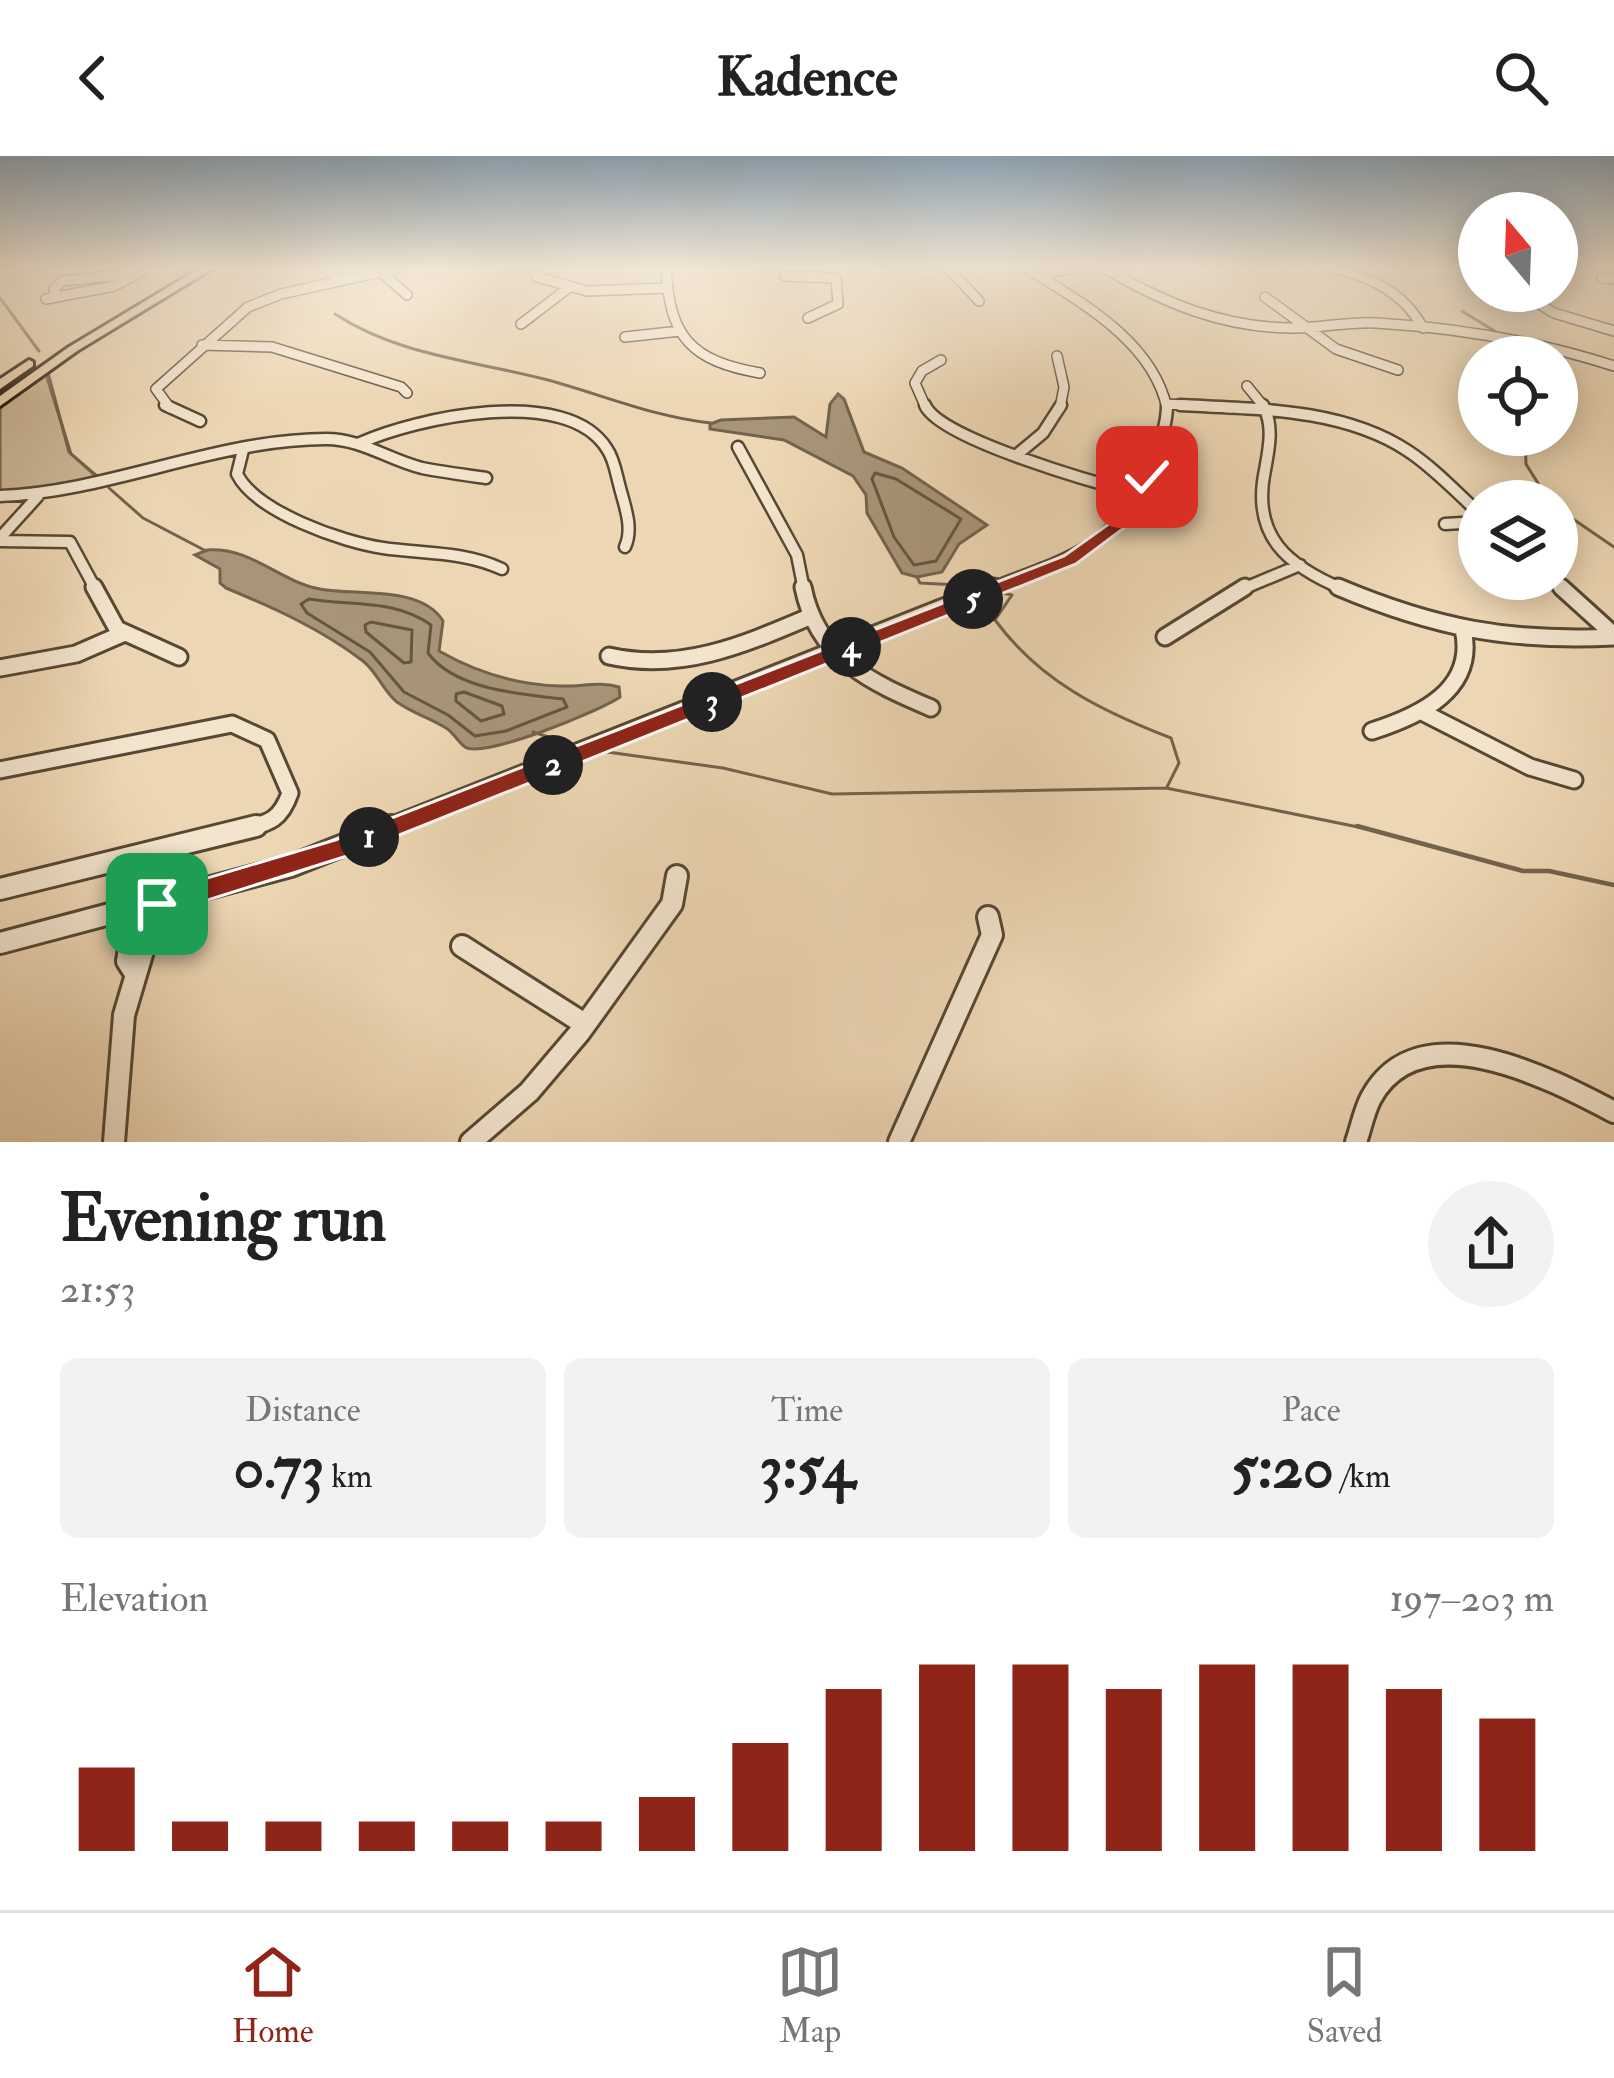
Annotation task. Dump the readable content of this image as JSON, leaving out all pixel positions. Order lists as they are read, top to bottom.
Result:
{
  "north": "top",
  "page": {
    "header": "Kadence",
    "pins": [
      "5",
      "4",
      "3",
      "2",
      "1"
    ],
    "heading": ["Evening run", "21:53"],
    "stats": [
      ["Distance", "0.73 km"],
      ["Time", "3:54"],
      ["Pace", "5:20 /km"]
    ],
    "chart": ["Elevation", "197–203 m"],
    "tabs": ["Home", "Map", "Saved"]
  }
}
